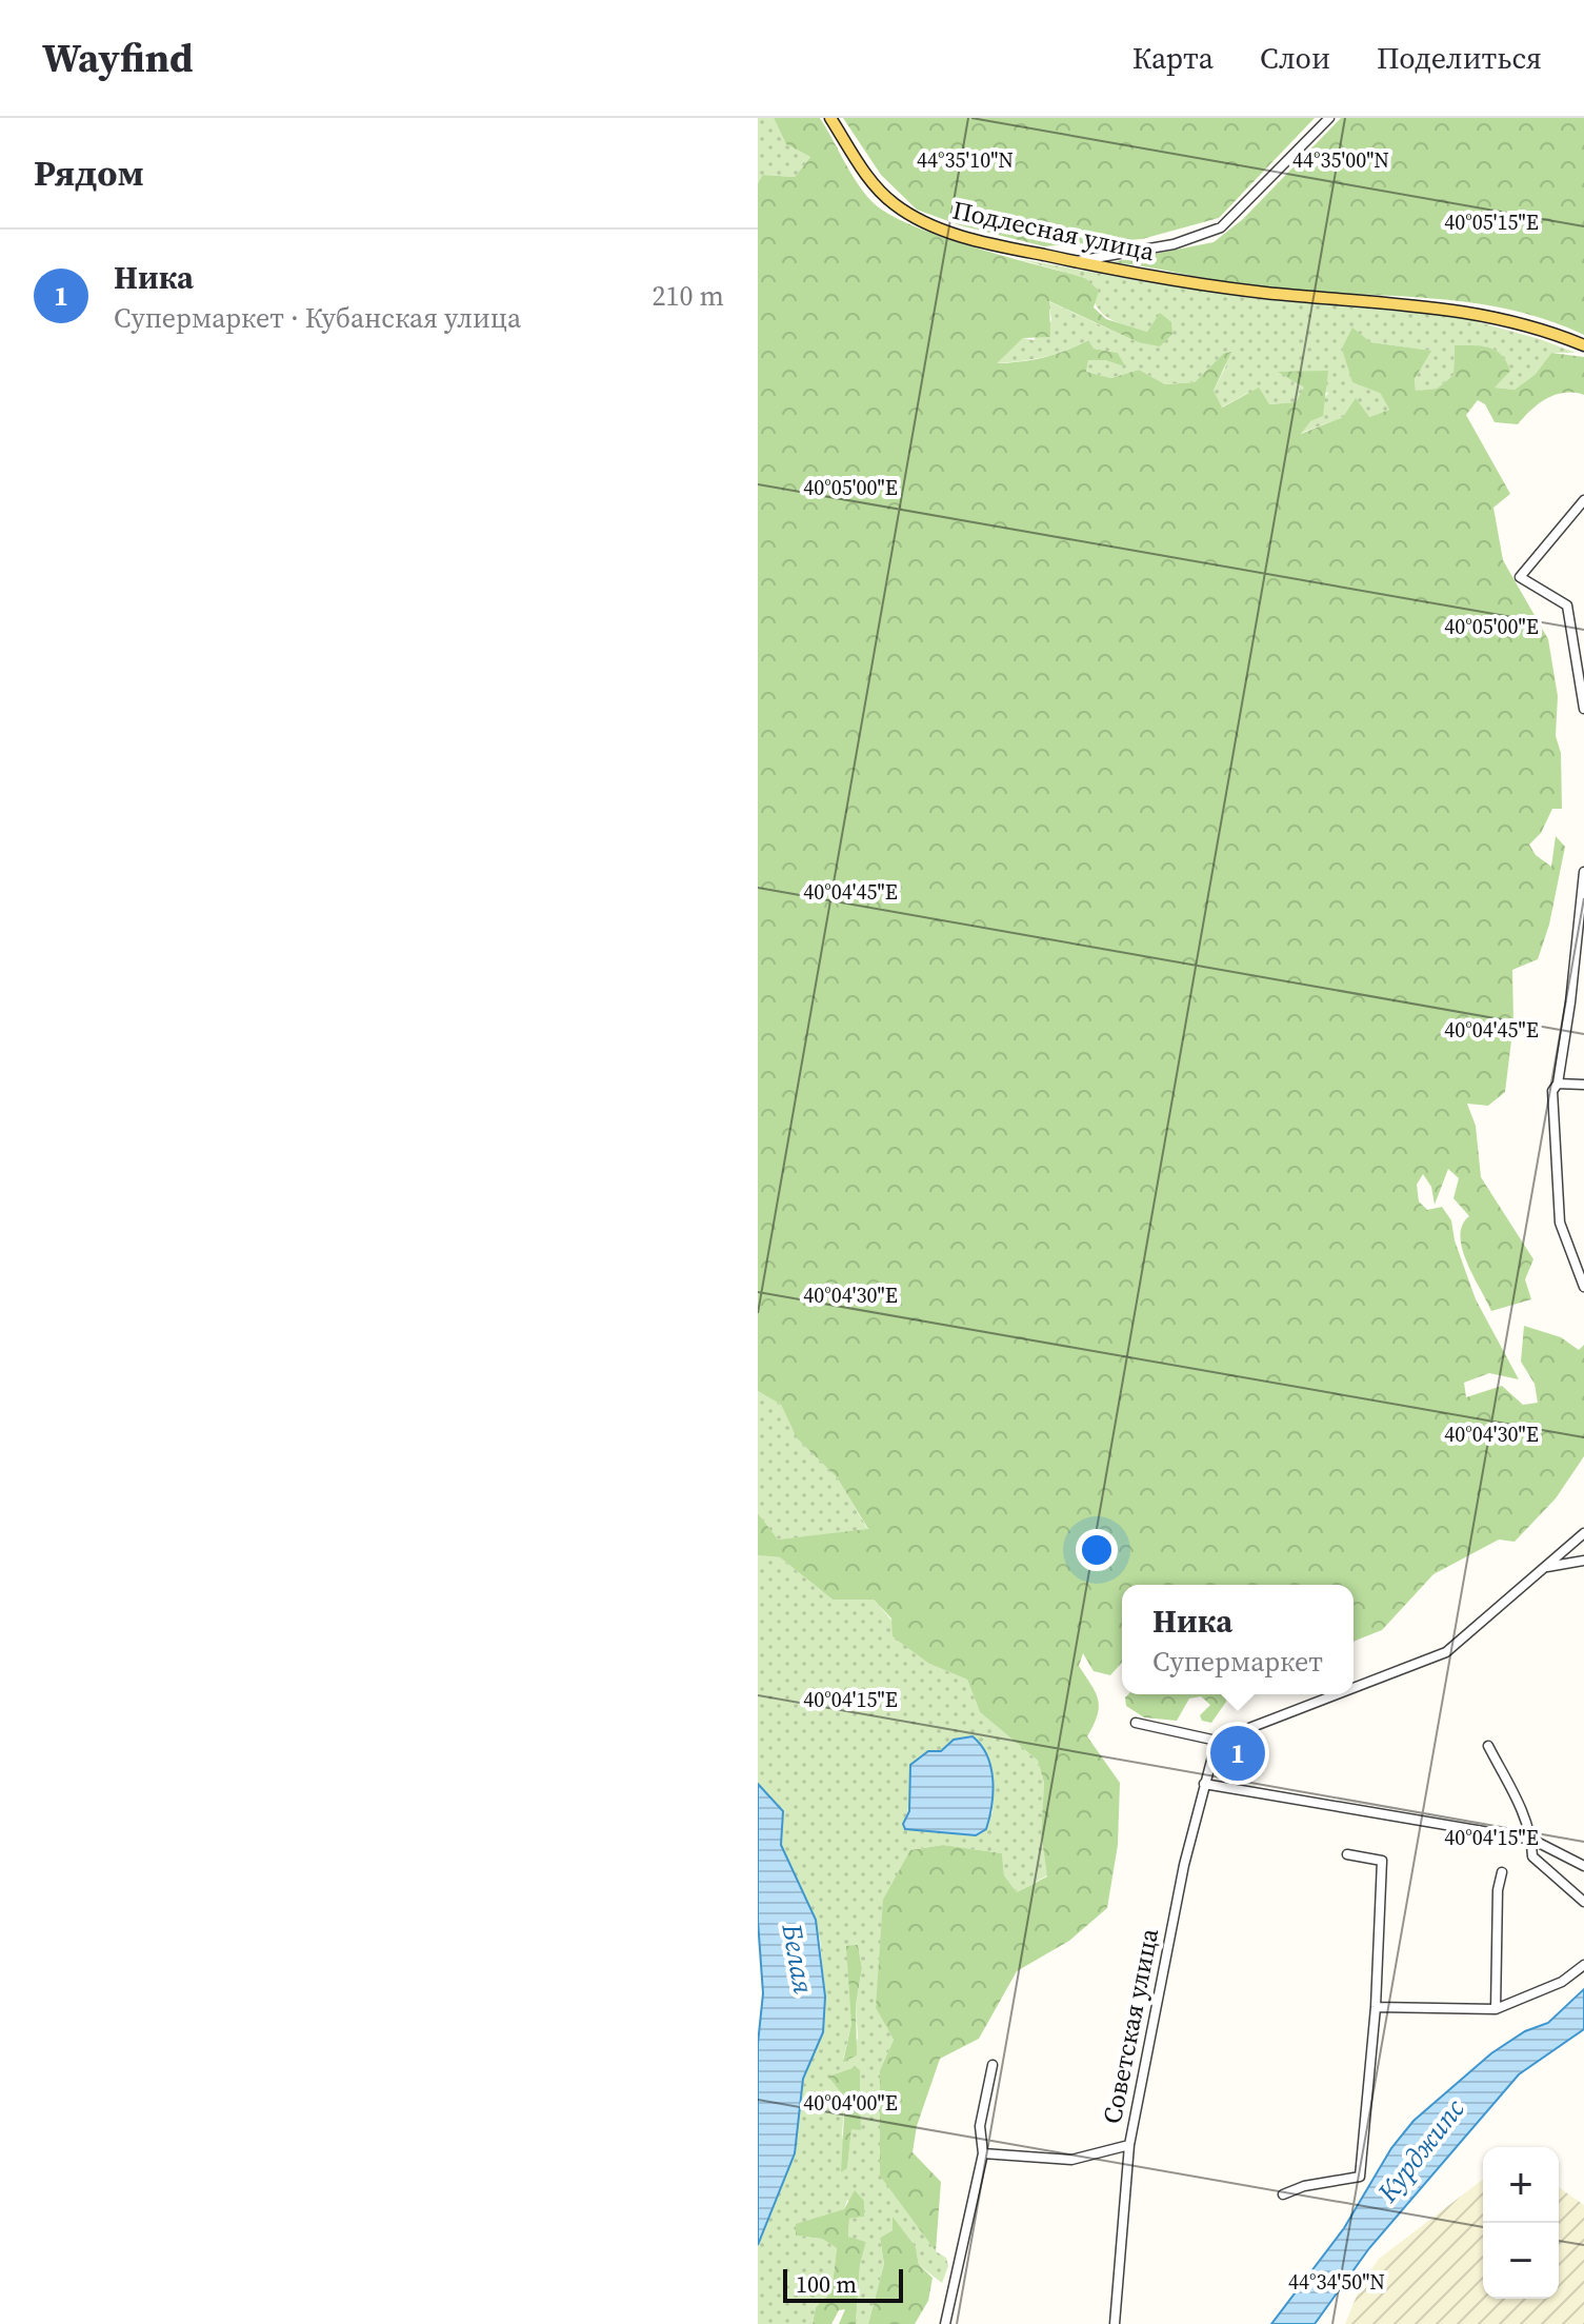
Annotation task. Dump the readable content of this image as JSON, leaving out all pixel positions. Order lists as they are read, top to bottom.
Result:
{
  "streets": {
    "main road": ["Подлесная улица"],
    "street": ["Советская улица"]
  },
  "water": ["Белая", "Курджипс"],
  "scale_bar": "100 m",
  "page": {
    "header": "Wayfind",
    "nav": ["Карта", "Слои", "Поделиться"],
    "heading": "Рядом",
    "list": [
      {
        "mark": "1",
        "name": "Ника",
        "note": "Супермаркет · Кубанская улица",
        "value": "210 m"
      }
    ],
    "popup": ["Ника", "Супермаркет"],
    "pins": "1",
    "map_buttons": ["+", "−"],
    "scale": "100 m"
  },
  "coordinates": [
    "44°35'10\"N",
    "44°35'00\"N",
    "40°05'15\"E",
    "40°05'00\"E",
    "40°04'45\"E",
    "40°04'30\"E",
    "40°04'15\"E",
    "40°04'00\"E",
    "44°34'50\"N"
  ]
}
